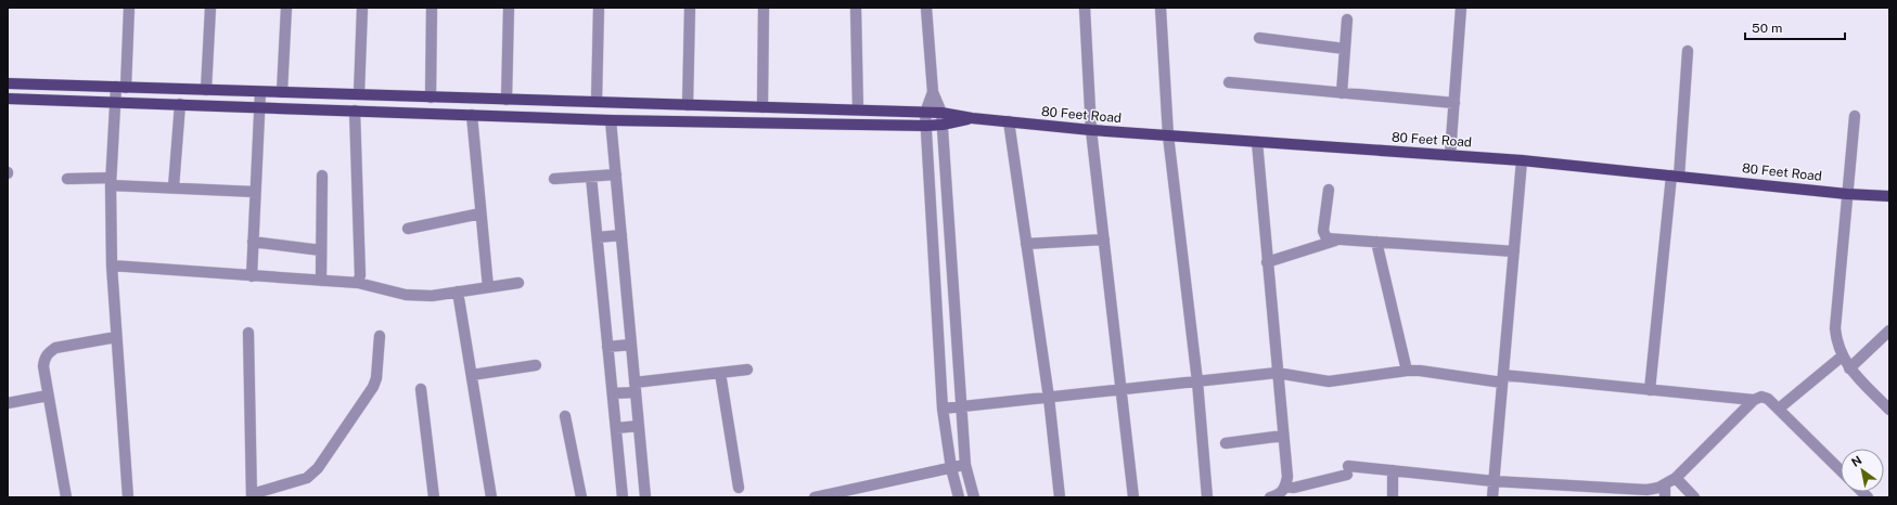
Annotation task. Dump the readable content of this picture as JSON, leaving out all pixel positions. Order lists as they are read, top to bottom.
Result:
{
  "streets": {
    "main road": ["80 Feet Road"]
  },
  "scale_bar": "50 m",
  "north": "top left"
}
